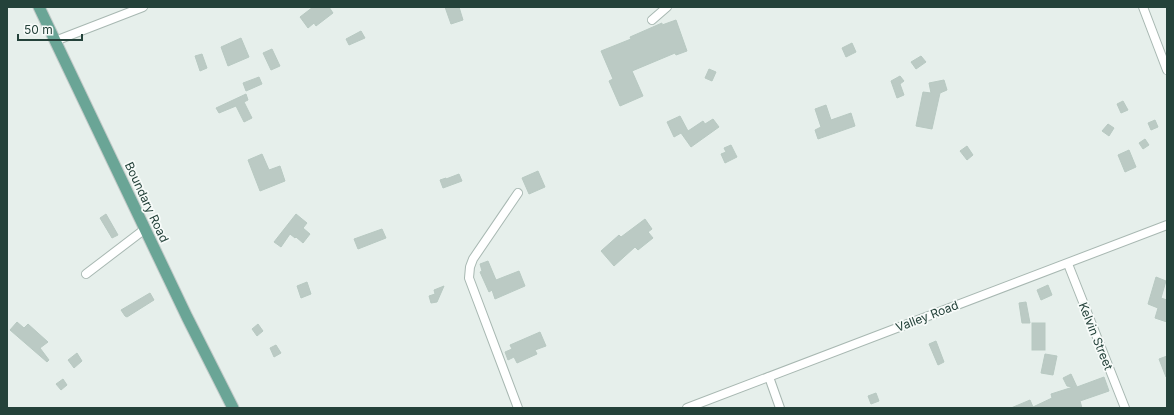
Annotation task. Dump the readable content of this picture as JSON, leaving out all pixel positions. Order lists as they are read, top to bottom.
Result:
{
  "streets": {
    "main road": ["Boundary Road"],
    "street": ["Valley Road", "Kelvin Street"]
  },
  "crossings": [
    ["Valley Road", "Kelvin Street"]
  ],
  "scale_bar": "50 m"
}
